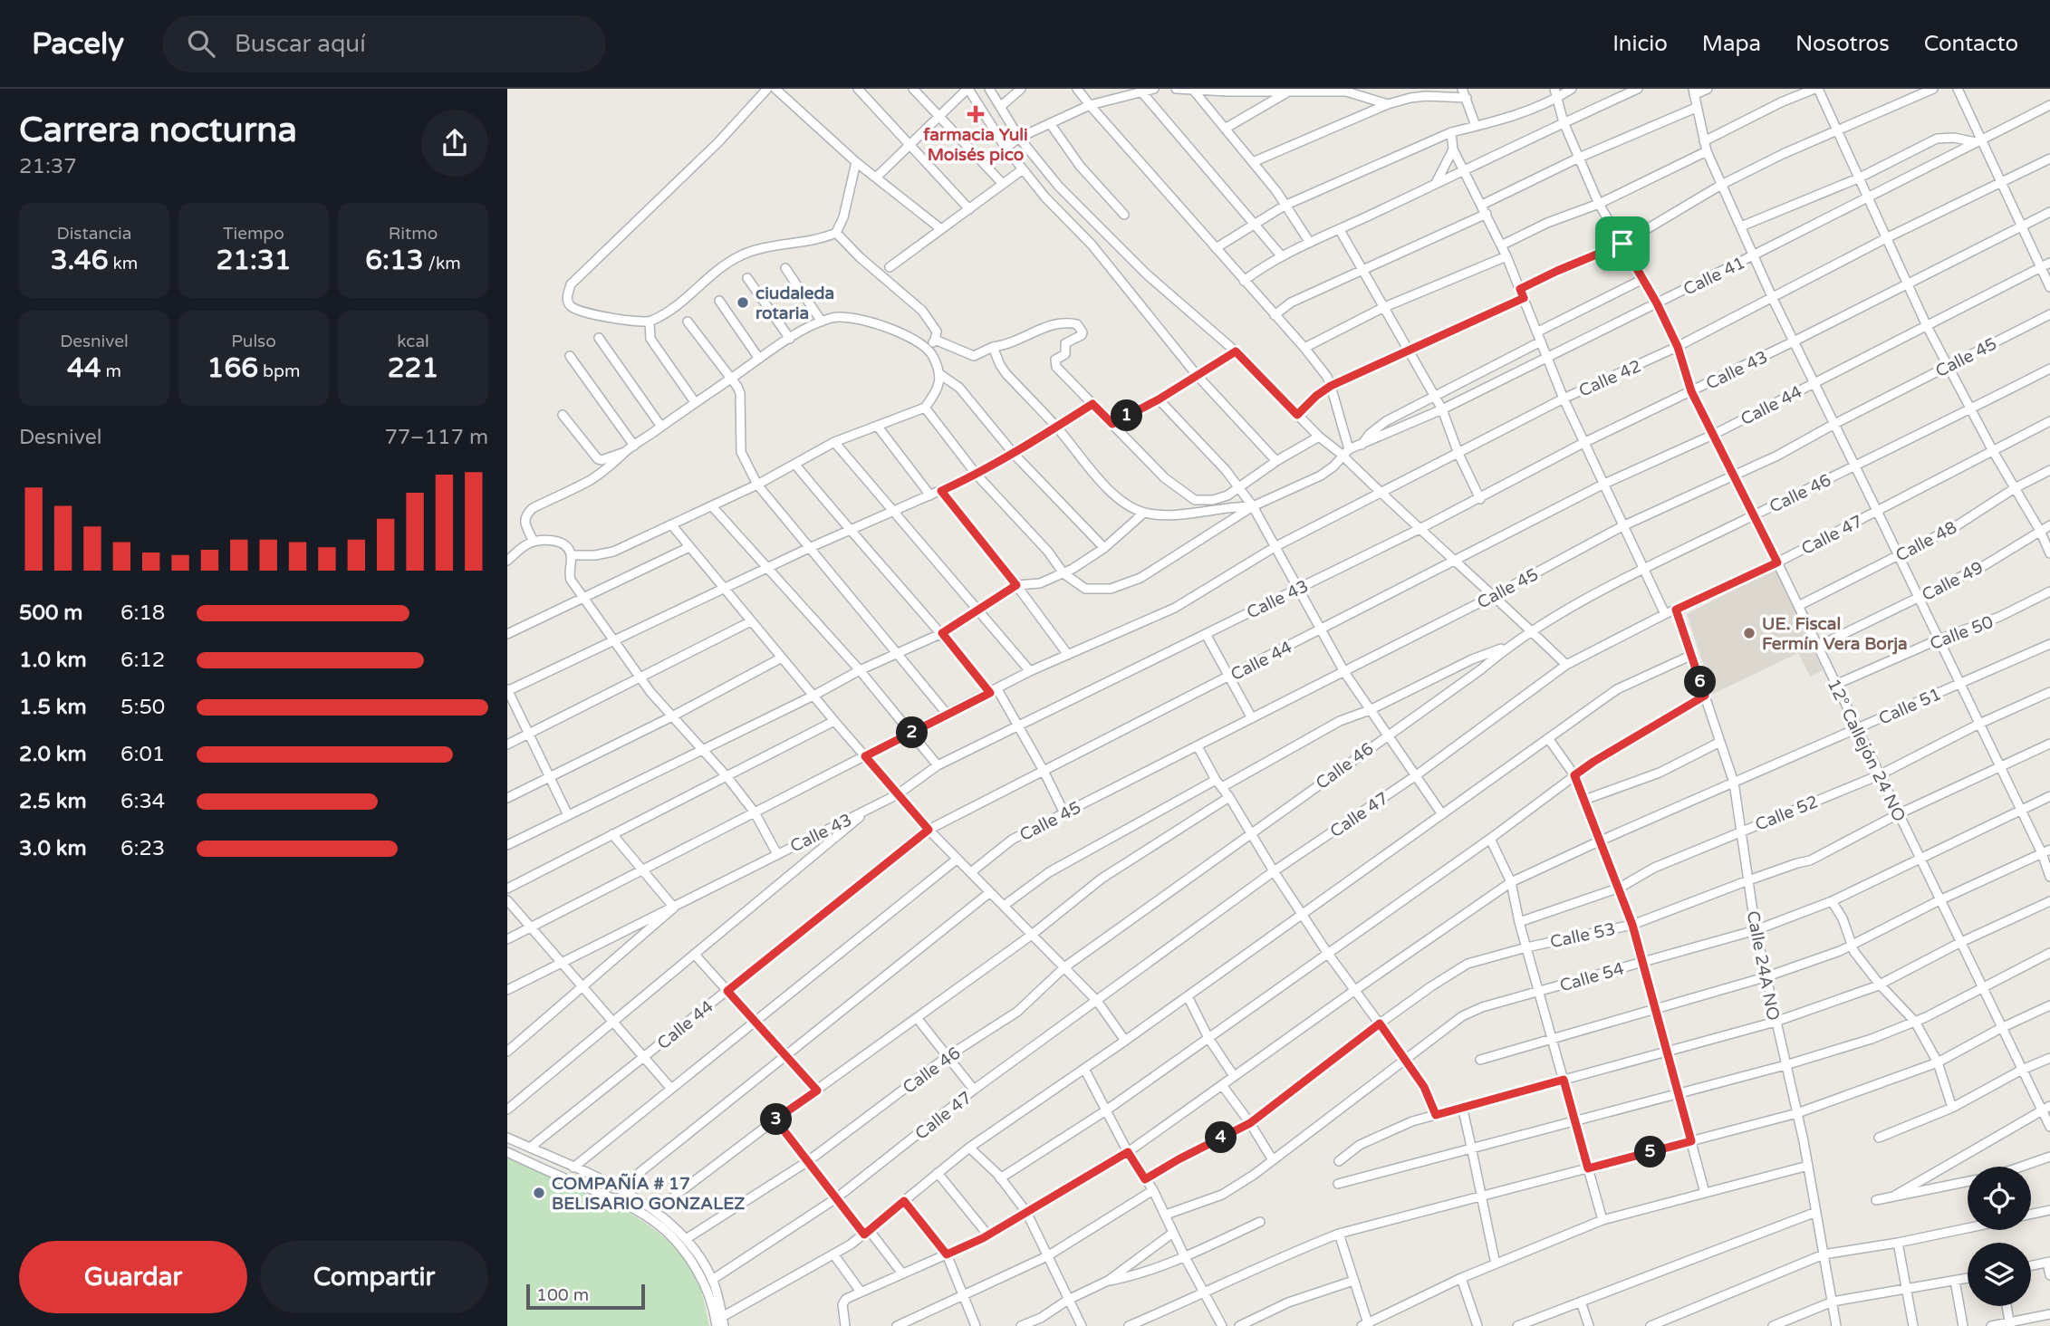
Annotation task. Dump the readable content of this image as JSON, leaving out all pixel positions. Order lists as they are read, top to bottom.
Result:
{
  "streets": {
    "street": [
      "Calle 41",
      "Calle 45",
      "Calle 43",
      "Calle 42",
      "Calle 44",
      "Calle 46",
      "Calle 47",
      "Calle 48",
      "Calle 49",
      "Calle 50",
      "Calle 51",
      "12° Callejón 24 NO",
      "Calle 52",
      "Calle 53",
      "Calle 24A NO",
      "Calle 54"
    ]
  },
  "crossings": [
    ["Calle 41", "12° Callejón 24 NO"],
    ["Calle 45", "12° Callejón 24 NO"],
    ["Calle 43", "12° Callejón 24 NO"],
    ["Calle 42", "12° Callejón 24 NO"],
    ["Calle 44", "12° Callejón 24 NO"],
    ["Calle 46", "12° Callejón 24 NO"],
    ["Calle 47", "12° Callejón 24 NO"],
    ["Calle 47", "Calle 24A NO"],
    ["Calle 48", "12° Callejón 24 NO"],
    ["Calle 49", "12° Callejón 24 NO"],
    ["Calle 50", "12° Callejón 24 NO"],
    ["Calle 51", "12° Callejón 24 NO"],
    ["Calle 51", "Calle 24A NO"],
    ["12° Callejón 24 NO", "Calle 52"],
    ["12° Callejón 24 NO", "Calle 53"],
    ["12° Callejón 24 NO", "Calle 54"],
    ["Calle 52", "Calle 24A NO"],
    ["Calle 53", "Calle 24A NO"],
    ["Calle 24A NO", "Calle 54"]
  ],
  "places": {
    "health": ["farmacia Yuli Moisés pico"],
    "other": ["ciudaleda rotaria", "UE. Fiscal Fermín Vera Borja", "COMPAÑÍA # 17 BELISARIO GONZALEZ"]
  },
  "scale_bar": "100 m",
  "page": {
    "header": "Pacely",
    "search": "Buscar aquí",
    "nav": [
      "Inicio",
      "Mapa",
      "Nosotros",
      "Contacto"
    ],
    "heading": ["Carrera nocturna", "21:37"],
    "stats": [
      ["Distancia", "3.46 km"],
      ["Tiempo", "21:31"],
      ["Ritmo", "6:13 /km"],
      ["Desnivel", "44 m"],
      ["Pulso", "166 bpm"],
      ["kcal", "221"]
    ],
    "pins": [
      "1",
      "6",
      "2",
      "3",
      "4",
      "5"
    ],
    "chart": ["Desnivel", "77–117 m"],
    "list": [
      {
        "name": "500 m",
        "note": "6:18"
      },
      {
        "name": "1.0 km",
        "note": "6:12"
      },
      {
        "name": "1.5 km",
        "note": "5:50"
      },
      {
        "name": "2.0 km",
        "note": "6:01"
      },
      {
        "name": "2.5 km",
        "note": "6:34"
      },
      {
        "name": "3.0 km",
        "note": "6:23"
      }
    ],
    "buttons": ["Guardar", "Compartir"],
    "scale": "100 m"
  }
}
